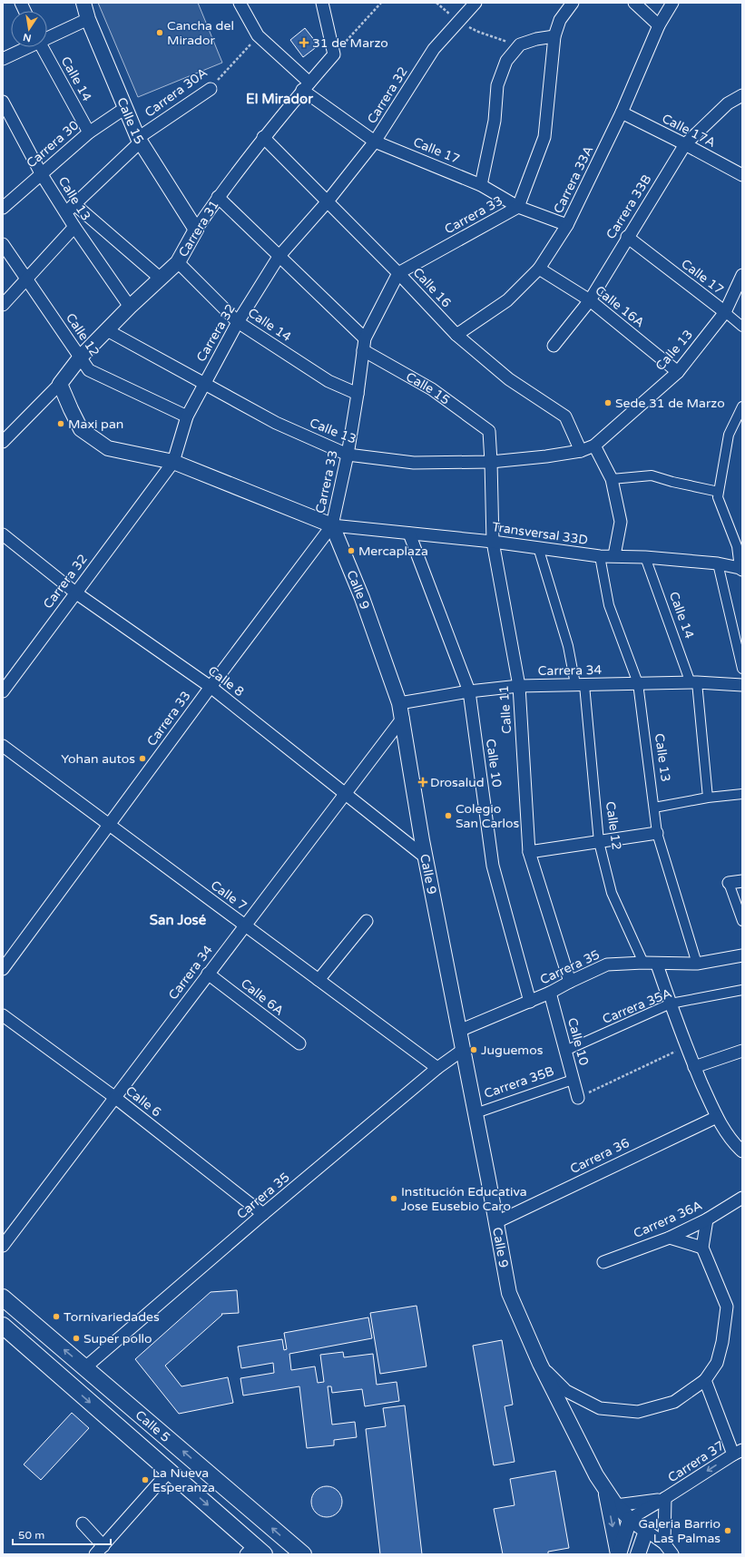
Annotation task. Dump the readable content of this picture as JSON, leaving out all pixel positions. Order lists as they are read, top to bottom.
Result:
{
  "streets": {
    "main road": ["Calle 5"],
    "street": [
      "Calle 14",
      "Carrera 30A",
      "Carrera 32",
      "Calle 15",
      "Calle 17A",
      "Carrera 30",
      "Calle 17",
      "Carrera 33A",
      "Calle 13",
      "Carrera 33B",
      "Carrera 33",
      "Carrera 31",
      "Calle 16",
      "Calle 16A",
      "Calle 12",
      "Transversal 33D",
      "Calle 9",
      "Carrera 34",
      "Calle 8",
      "Calle 11",
      "Calle 10",
      "Calle 7",
      "Carrera 35",
      "Calle 6A",
      "Carrera 35A",
      "Carrera 35B",
      "Calle 6",
      "Carrera 36",
      "Carrera 36A",
      "Carrera 37"
    ]
  },
  "crossings": [
    ["Calle 14", "Carrera 32"],
    ["Calle 14", "Carrera 30"],
    ["Calle 14", "Carrera 33"],
    ["Calle 14", "Carrera 31"],
    ["Calle 14", "Transversal 33D"],
    ["Calle 14", "Carrera 34"],
    ["Carrera 30A", "Calle 15"],
    ["Carrera 30A", "Calle 17"],
    ["Carrera 30A", "Calle 13"],
    ["Carrera 32", "Calle 15"],
    ["Carrera 32", "Calle 17"],
    ["Carrera 32", "Calle 13"],
    ["Carrera 32", "Calle 16"],
    ["Carrera 32", "Calle 12"],
    ["Carrera 32", "Calle 8"],
    ["Calle 15", "Carrera 30"],
    ["Calle 15", "Carrera 33"],
    ["Calle 15", "Carrera 31"],
    ["Calle 15", "Calle 11"],
    ["Calle 17A", "Carrera 33A"],
    ["Calle 17A", "Carrera 33B"],
    ["Carrera 30", "Calle 13"],
    ["Calle 17", "Carrera 33A"],
    ["Calle 17", "Calle 13"],
    ["Calle 17", "Carrera 33B"],
    ["Calle 17", "Carrera 33"],
    ["Calle 17", "Carrera 31"],
    ["Carrera 33A", "Calle 16"],
    ["Carrera 33A", "Calle 16A"],
    ["Calle 13", "Carrera 33"],
    ["Calle 13", "Carrera 31"],
    ["Calle 13", "Calle 16"],
    ["Calle 13", "Calle 16A"],
    ["Calle 13", "Transversal 33D"],
    ["Calle 13", "Carrera 34"],
    ["Calle 13", "Calle 11"],
    ["Calle 13", "Carrera 35"],
    ["Carrera 33B", "Calle 16A"],
    ["Carrera 33", "Calle 16"],
    ["Carrera 33", "Transversal 33D"],
    ["Carrera 33", "Calle 9"],
    ["Carrera 33", "Calle 8"],
    ["Carrera 33", "Calle 7"],
    ["Carrera 31", "Calle 16"],
    ["Carrera 31", "Calle 12"],
    ["Calle 12", "Transversal 33D"],
    ["Calle 12", "Carrera 34"],
    ["Calle 12", "Carrera 35"],
    ["Transversal 33D", "Calle 9"],
    ["Transversal 33D", "Calle 11"],
    ["Transversal 33D", "Calle 10"],
    ["Calle 9", "Carrera 34"],
    ["Calle 9", "Calle 8"],
    ["Calle 9", "Carrera 35"],
    ["Calle 9", "Carrera 35B"],
    ["Calle 9", "Carrera 36"],
    ["Calle 9", "Carrera 37"],
    ["Carrera 34", "Calle 8"],
    ["Carrera 34", "Calle 11"],
    ["Carrera 34", "Calle 10"],
    ["Carrera 34", "Calle 7"],
    ["Carrera 34", "Calle 6A"],
    ["Carrera 34", "Calle 6"],
    ["Calle 11", "Carrera 35"],
    ["Calle 10", "Carrera 35"],
    ["Calle 10", "Carrera 35A"],
    ["Calle 10", "Carrera 35B"],
    ["Calle 7", "Carrera 35"],
    ["Carrera 35", "Calle 6"],
    ["Carrera 35", "Calle 5"]
  ],
  "one_way": ["Carrera 37"],
  "districts": ["El Mirador", "San José"],
  "places": {
    "other": [
      "Cancha del Mirador",
      "Sede 31 de Marzo",
      "Maxi pan",
      "Mercaplaza",
      "Yohan autos",
      "Colegio San Carlos",
      "Juguemos",
      "Institución Educativa Jose Eusebio Caro",
      "Tornivariedades",
      "Super pollo",
      "La Nueva Esperanza",
      "Galeria Barrio Las Palmas"
    ],
    "health": ["31 de Marzo", "Drosalud"]
  },
  "scale_bar": "50 m",
  "north": "bottom"
}
